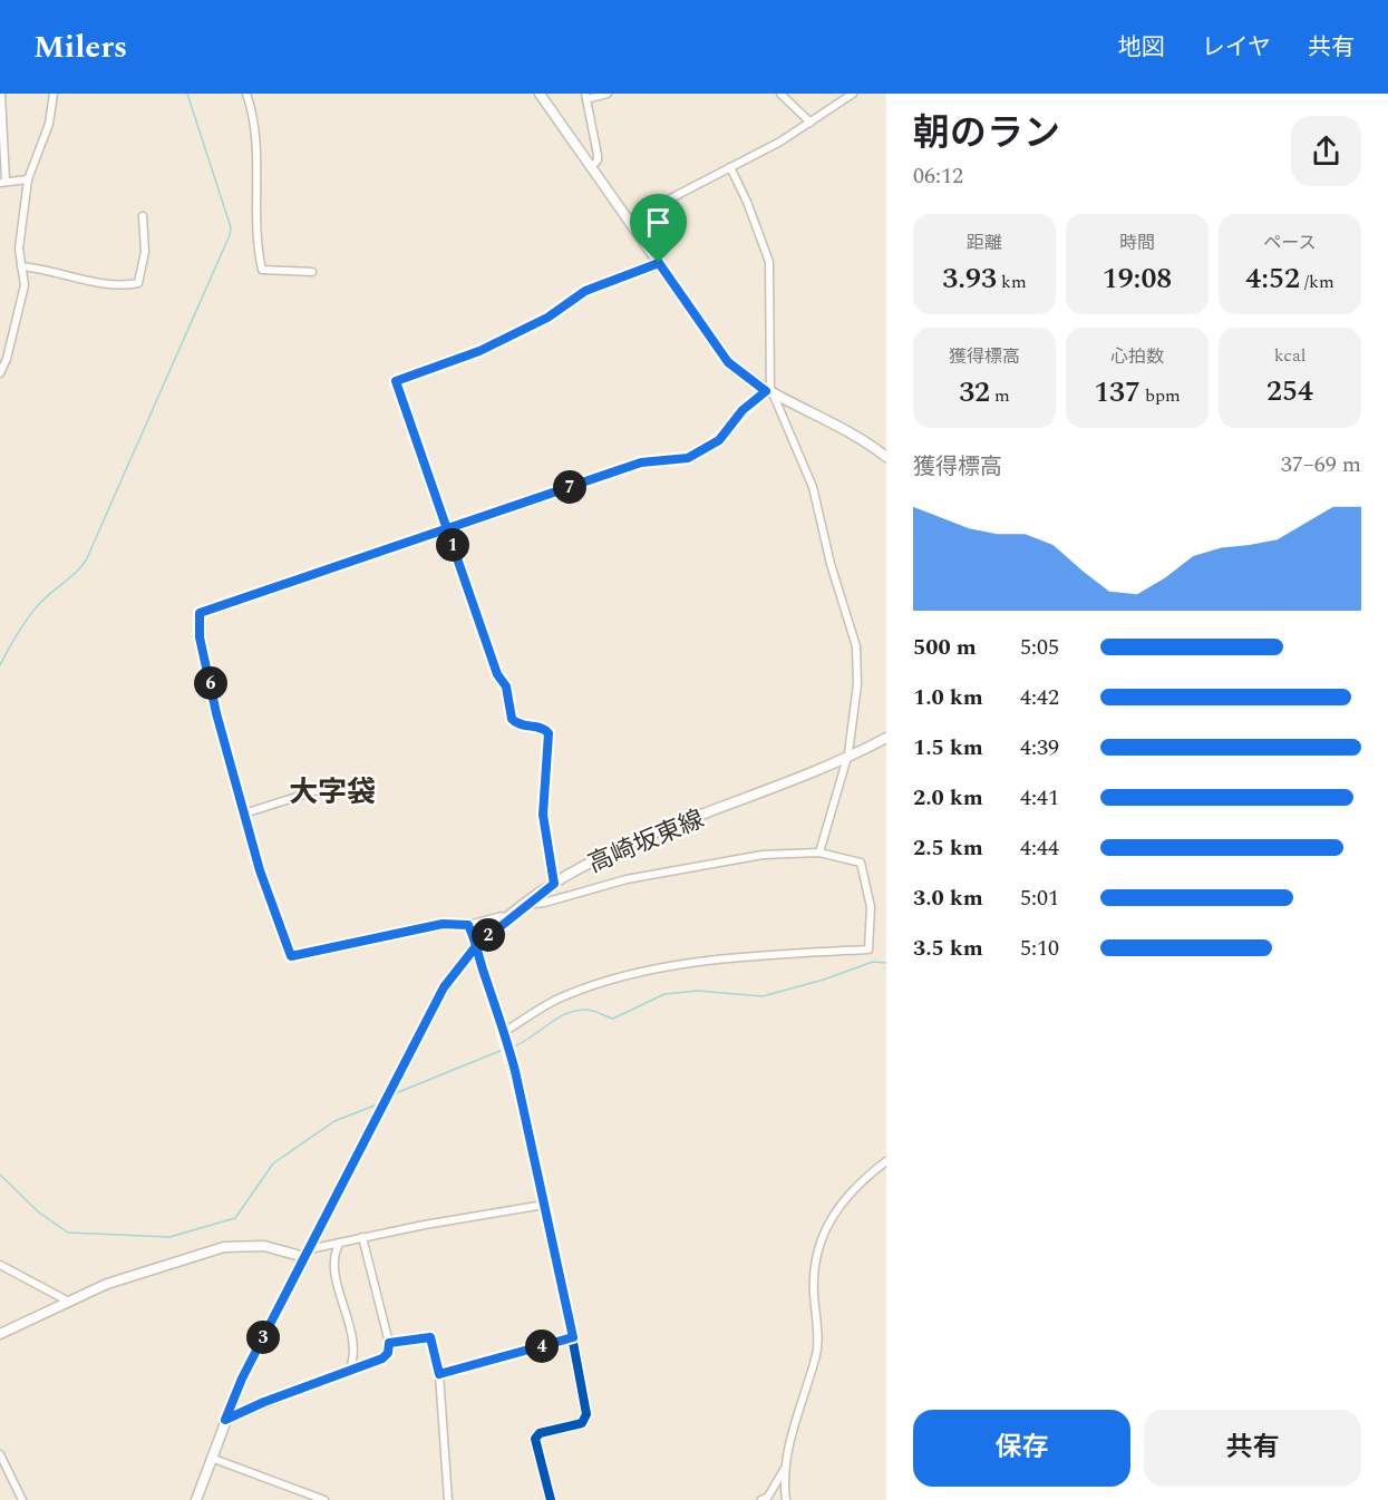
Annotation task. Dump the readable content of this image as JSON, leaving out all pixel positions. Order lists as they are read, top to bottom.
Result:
{
  "streets": {
    "main road": ["高崎坂東線"]
  },
  "districts": ["大字袋"],
  "page": {
    "header": "Milers",
    "nav": ["地図", "レイヤ", "共有"],
    "heading": ["朝のラン", "06:12"],
    "stats": [
      ["距離", "3.93 km"],
      ["時間", "19:08"],
      ["ペース", "4:52 /km"],
      ["獲得標高", "32 m"],
      ["心拍数", "137 bpm"],
      ["kcal", "254"]
    ],
    "chart": ["獲得標高", "37–69 m"],
    "pins": [
      "7",
      "1",
      "6",
      "2",
      "3",
      "4"
    ],
    "list": [
      {
        "name": "500 m",
        "note": "5:05"
      },
      {
        "name": "1.0 km",
        "note": "4:42"
      },
      {
        "name": "1.5 km",
        "note": "4:39"
      },
      {
        "name": "2.0 km",
        "note": "4:41"
      },
      {
        "name": "2.5 km",
        "note": "4:44"
      },
      {
        "name": "3.0 km",
        "note": "5:01"
      },
      {
        "name": "3.5 km",
        "note": "5:10"
      }
    ],
    "buttons": ["保存", "共有"]
  }
}
